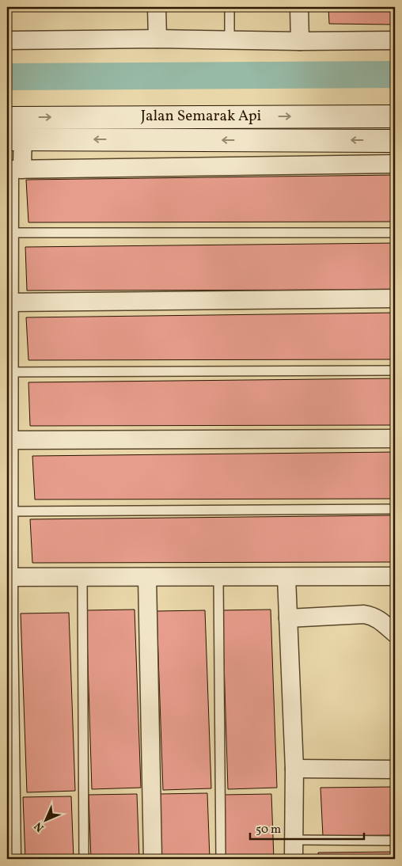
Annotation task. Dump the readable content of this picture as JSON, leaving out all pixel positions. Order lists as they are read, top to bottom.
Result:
{
  "streets": {
    "street": ["Jalan Semarak Api"]
  },
  "scale_bar": "50 m",
  "north": "bottom left"
}
